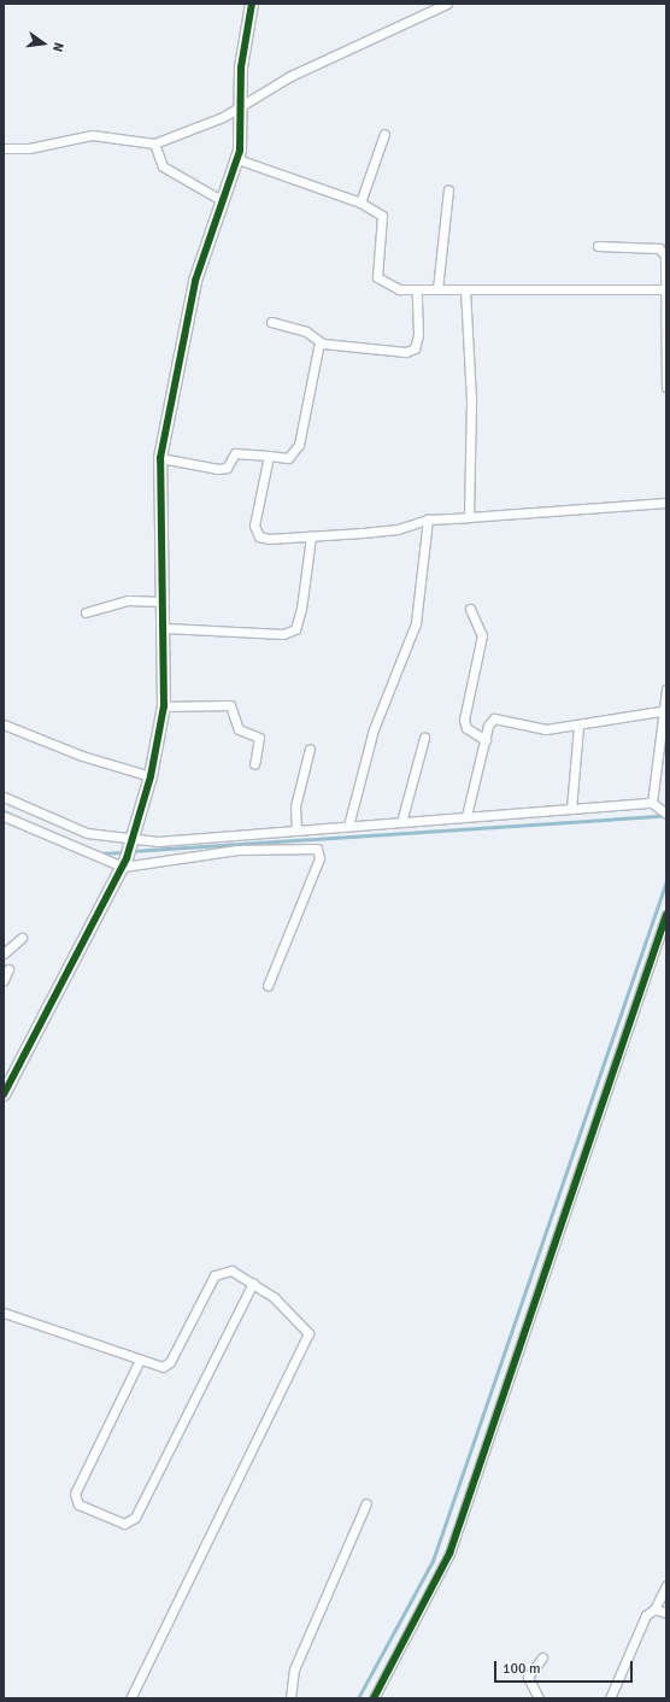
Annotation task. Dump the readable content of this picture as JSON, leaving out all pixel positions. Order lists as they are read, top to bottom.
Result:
{
  "scale_bar": "100 m",
  "north": "right"
}
